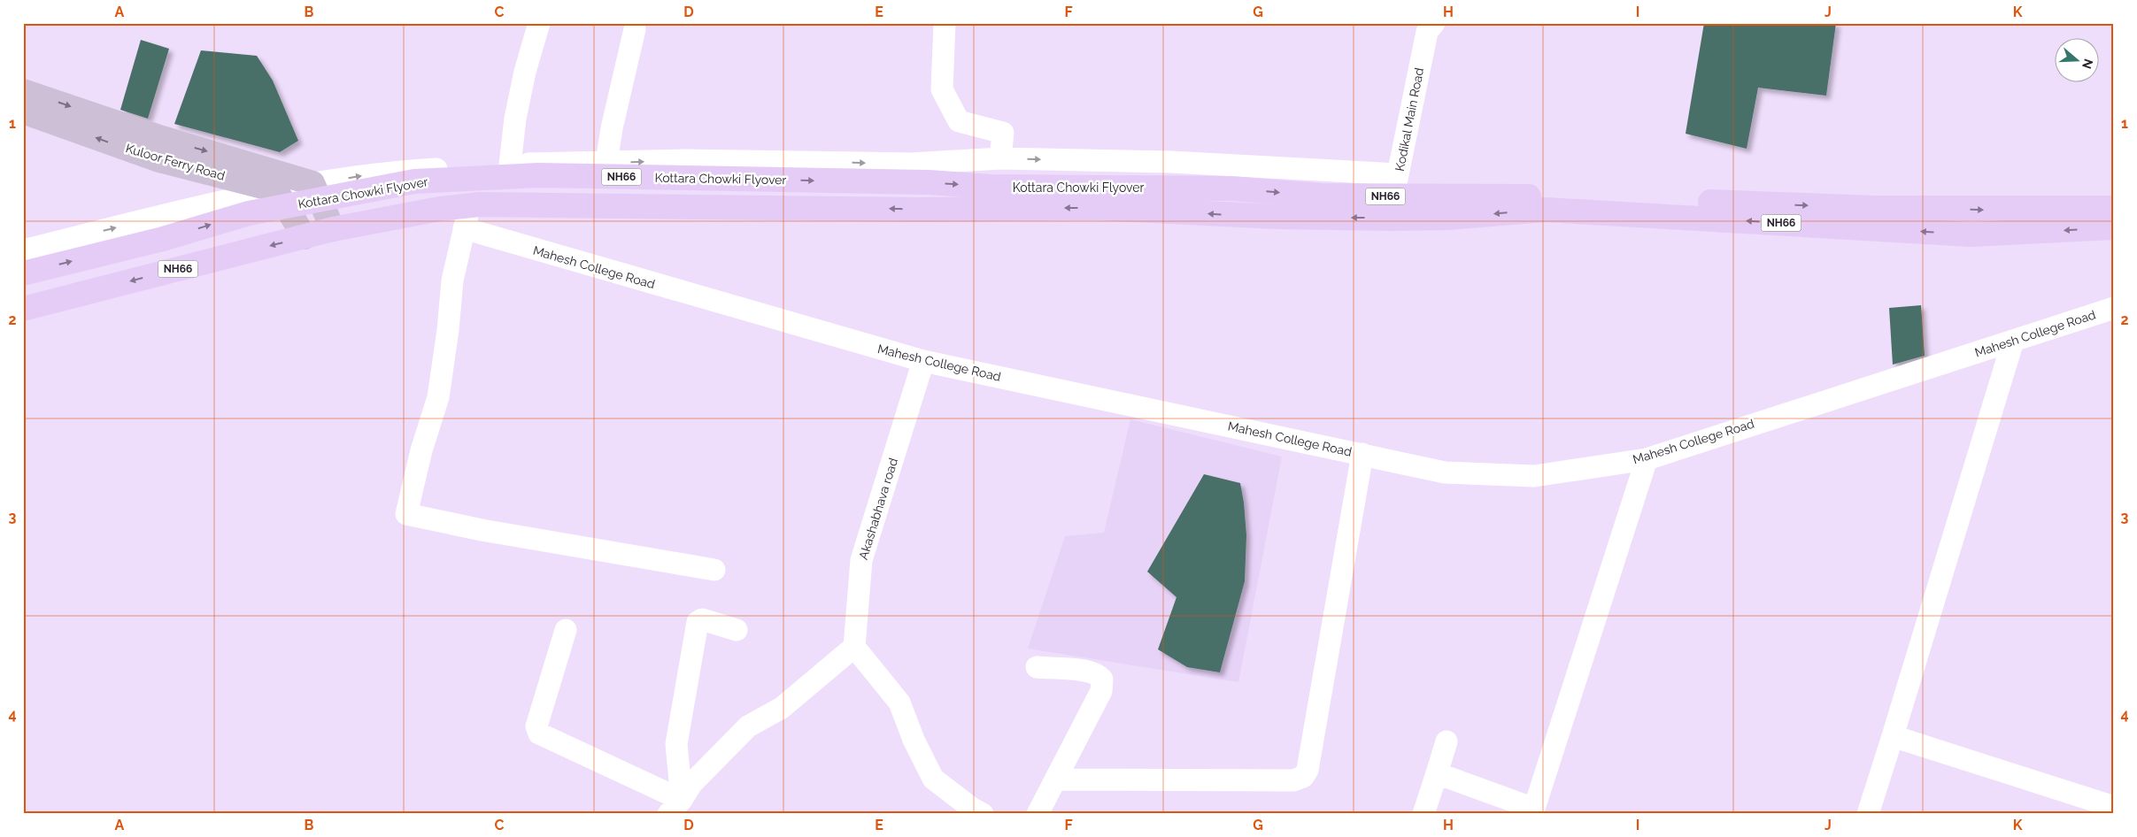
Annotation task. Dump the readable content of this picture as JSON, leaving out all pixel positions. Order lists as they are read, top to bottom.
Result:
{
  "streets": {
    "highway": ["NH66", "Kottara Chowki Flyover"],
    "main road": ["Kuloor Ferry Road"],
    "street": ["Kodikal Main Road", "Mahesh College Road", "Akashabhava road"]
  },
  "crossings": [
    ["Kodikal Main Road", "NH66"],
    ["Kodikal Main Road", "Kottara Chowki Flyover"],
    ["NH66", "Kottara Chowki Flyover"],
    ["NH66", "Mahesh College Road"],
    ["Mahesh College Road", "Akashabhava road"]
  ],
  "north": "right",
  "grid": {
    "columns": [
      "A",
      "B",
      "C",
      "D",
      "E",
      "F",
      "G",
      "H",
      "I",
      "J",
      "K"
    ],
    "rows": [
      "1",
      "2",
      "3",
      "4"
    ]
  }
}
